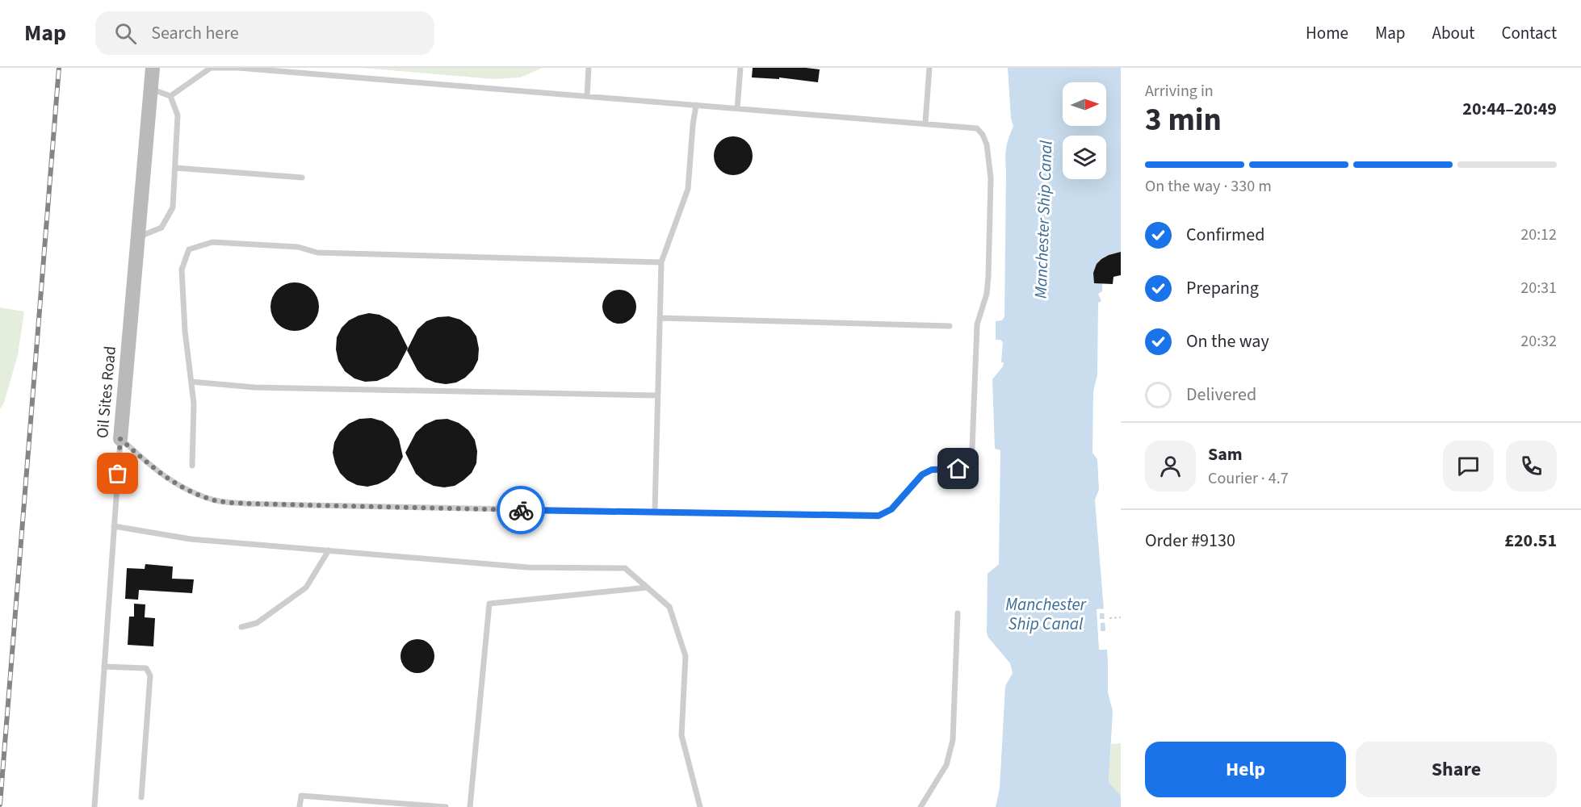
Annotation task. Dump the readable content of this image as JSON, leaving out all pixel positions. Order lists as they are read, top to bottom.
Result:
{
  "streets": {
    "street": ["Oil Sites Road"]
  },
  "water": ["Manchester Ship Canal"],
  "north": "right",
  "page": {
    "header": "Map",
    "search": "Search here",
    "nav": [
      "Home",
      "Map",
      "About",
      "Contact"
    ],
    "heading": ["3 min", "Arriving in", "20:44–20:49"],
    "panel": [
      "Sam",
      "Courier · 4.7",
      "Order #9130",
      "£20.51"
    ],
    "bar": "On the way · 330 m",
    "list": [
      ["Confirmed", "20:12"],
      ["Preparing", "20:31"],
      ["On the way", "20:32"],
      "Delivered"
    ],
    "buttons": ["Help", "Share"]
  }
}
